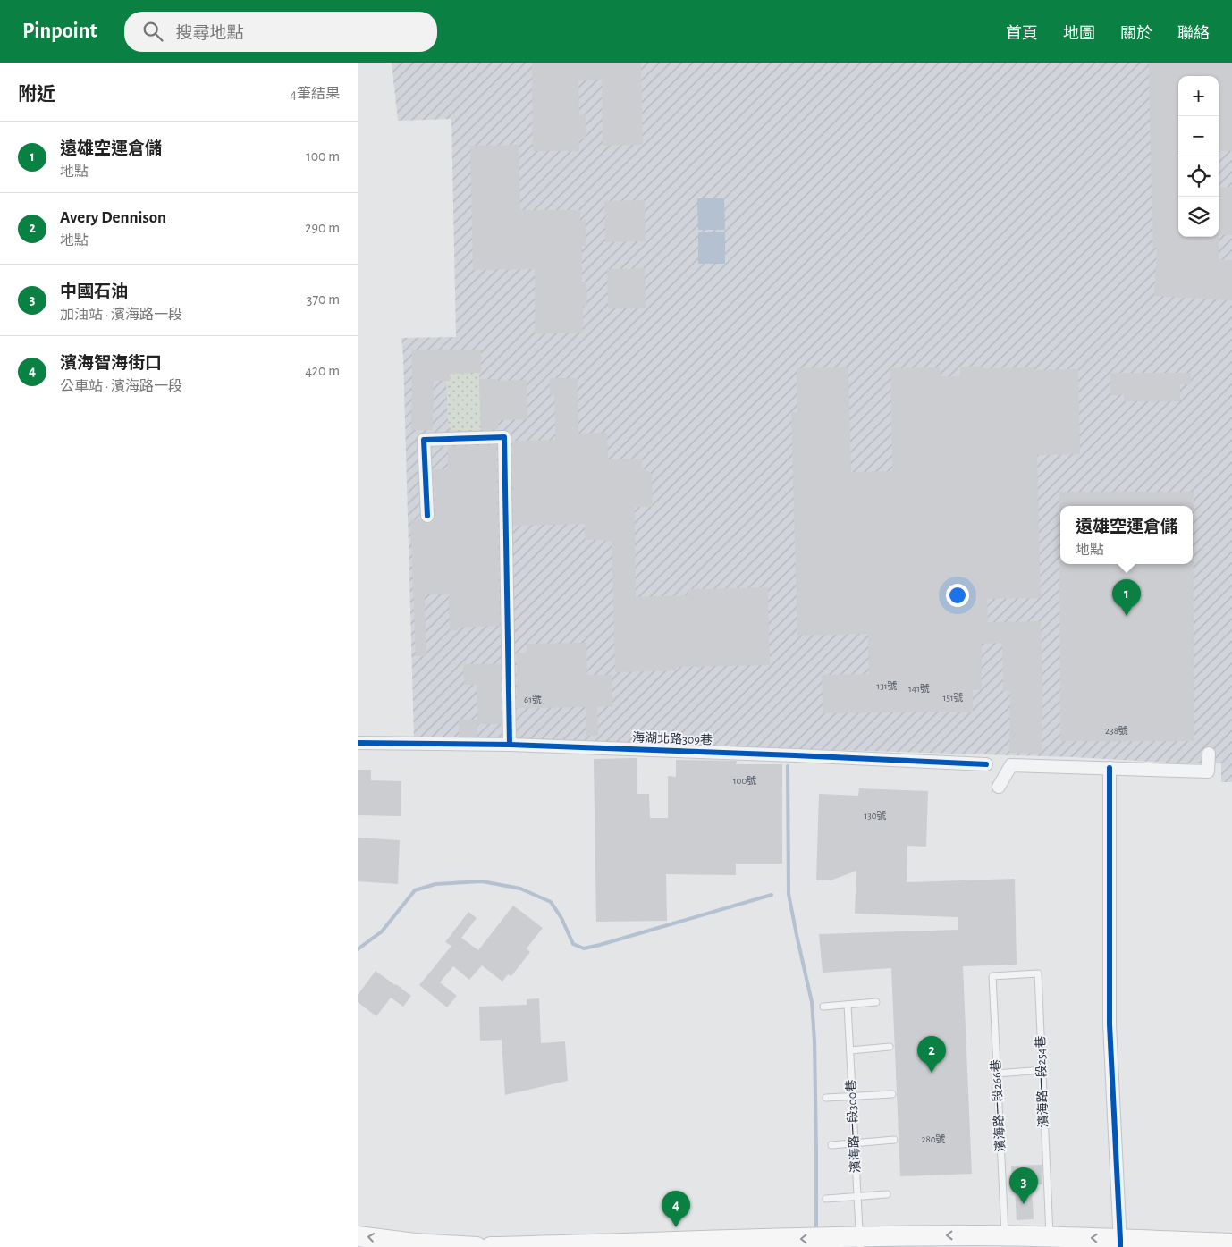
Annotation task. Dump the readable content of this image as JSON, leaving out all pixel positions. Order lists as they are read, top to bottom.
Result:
{
  "streets": {
    "street": ["海湖北路309巷"],
    "lane": ["濱海路一段254巷", "濱海路一段266巷", "濱海路一段300巷"]
  },
  "crossings": [
    ["濱海路一段254巷", "濱海路一段266巷"]
  ],
  "house_numbers": [
    "131號",
    "141號",
    "151號",
    "61號",
    "238號",
    "100號",
    "130號",
    "280號"
  ],
  "page": {
    "header": "Pinpoint",
    "search": "搜尋地點",
    "nav": [
      "首頁",
      "地圖",
      "關於",
      "聯絡"
    ],
    "heading": ["附近", "4筆結果"],
    "map_buttons": ["+", "−"],
    "list": [
      {
        "mark": "1",
        "name": "遠雄空運倉儲",
        "note": "地點",
        "value": "100 m"
      },
      {
        "mark": "2",
        "name": "Avery Dennison",
        "note": "地點",
        "value": "290 m"
      },
      {
        "mark": "3",
        "name": "中國石油",
        "note": "加油站 · 濱海路一段",
        "value": "370 m"
      },
      {
        "mark": "4",
        "name": "濱海智海街口",
        "note": "公車站 · 濱海路一段",
        "value": "420 m"
      }
    ],
    "popup": ["遠雄空運倉儲", "地點"],
    "pins": [
      "1",
      "2",
      "3",
      "4"
    ]
  }
}
